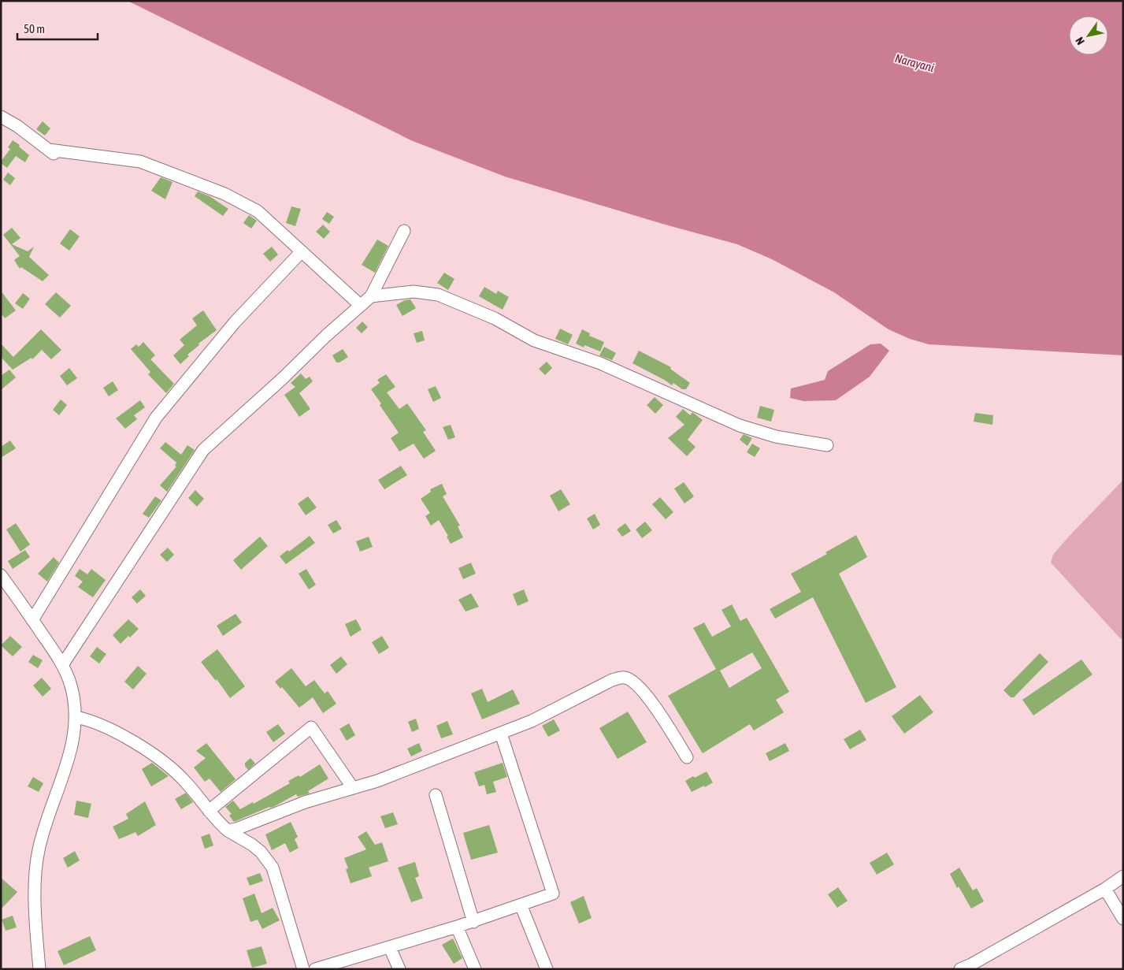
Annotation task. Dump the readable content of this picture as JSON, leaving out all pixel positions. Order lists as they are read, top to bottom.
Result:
{
  "water": ["Narayani"],
  "scale_bar": "50 m",
  "north": "bottom left"
}
